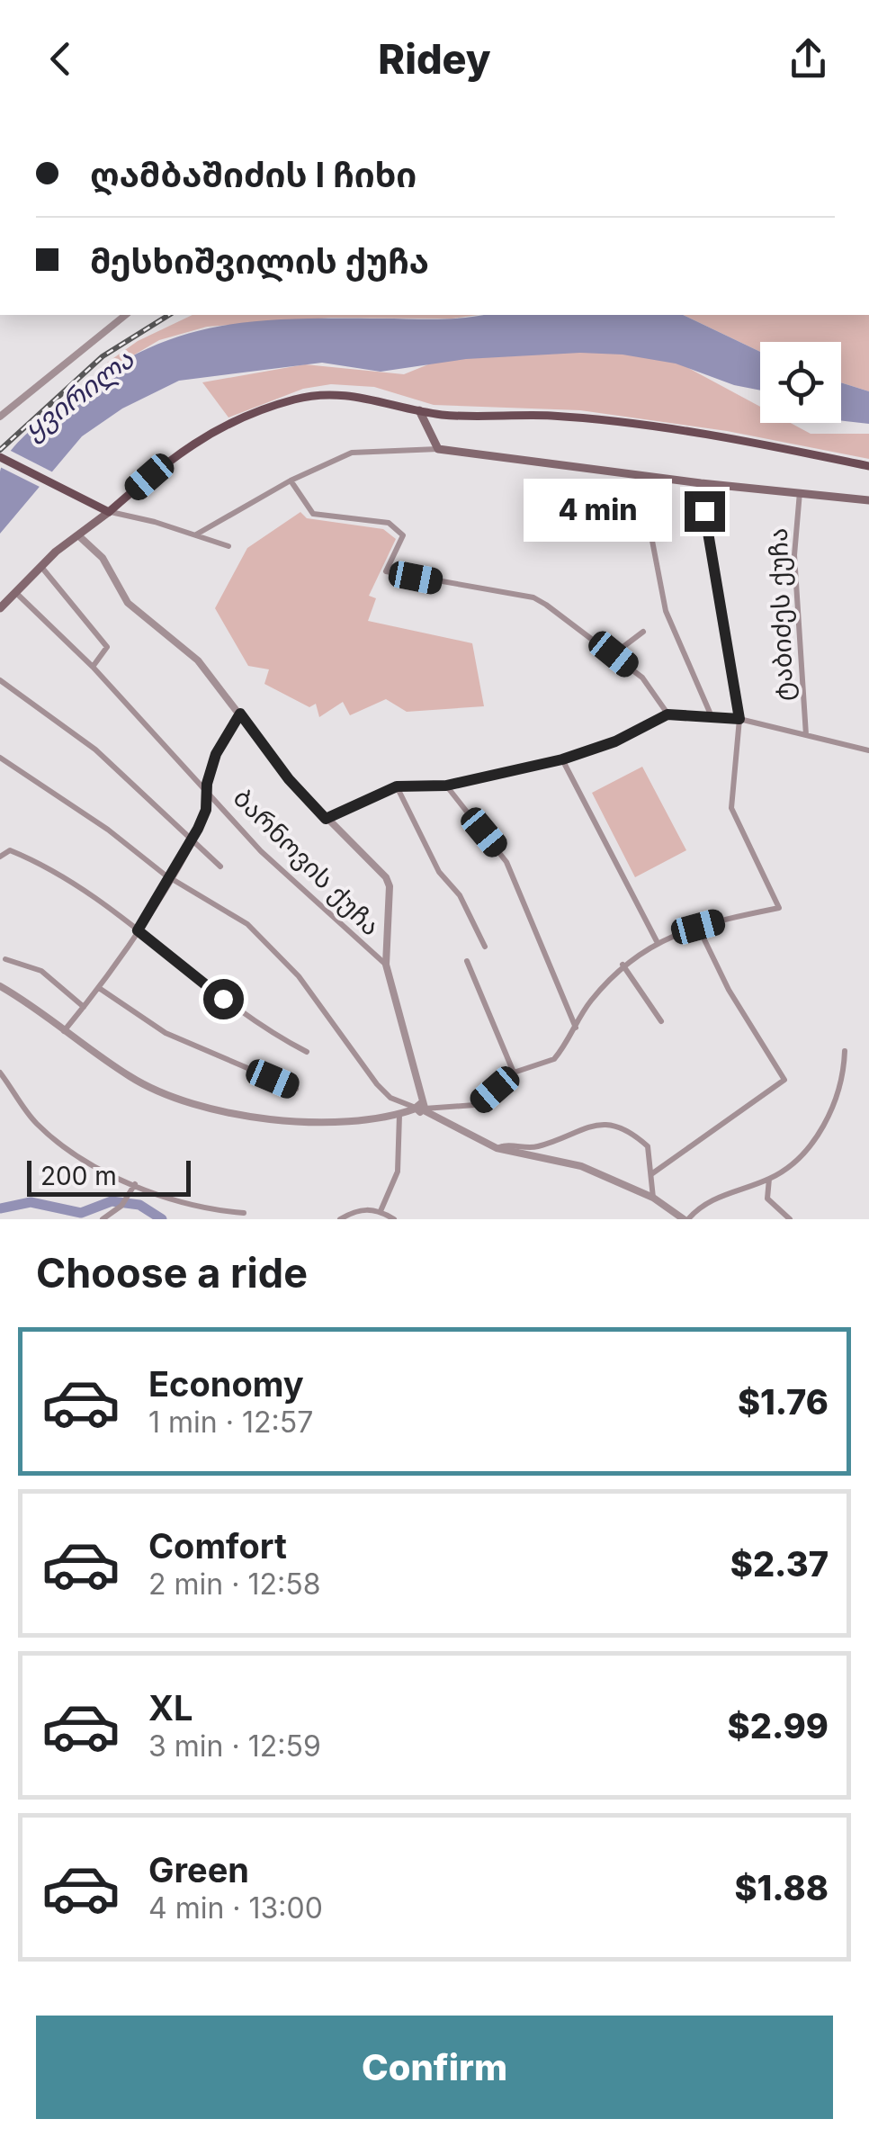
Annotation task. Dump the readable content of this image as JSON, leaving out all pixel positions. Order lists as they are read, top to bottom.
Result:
{
  "streets": {
    "street": ["ტაბიძეს ქუჩა", "ბარნოვის ქუჩა"]
  },
  "water": ["ყვირილა"],
  "scale_bar": "200 m",
  "page": {
    "header": "Ridey",
    "banner": ["ღამბაშიძის I ჩიხი", "მესხიშვილის ქუჩა"],
    "bubble": "4 min",
    "scale": "200 m",
    "heading": "Choose a ride",
    "list": [
      {
        "name": "Economy",
        "note": "1 min · 12:57",
        "value": "$1.76"
      },
      {
        "name": "Comfort",
        "note": "2 min · 12:58",
        "value": "$2.37"
      },
      {
        "name": "XL",
        "note": "3 min · 12:59",
        "value": "$2.99"
      },
      {
        "name": "Green",
        "note": "4 min · 13:00",
        "value": "$1.88"
      }
    ],
    "buttons": "Confirm"
  }
}
